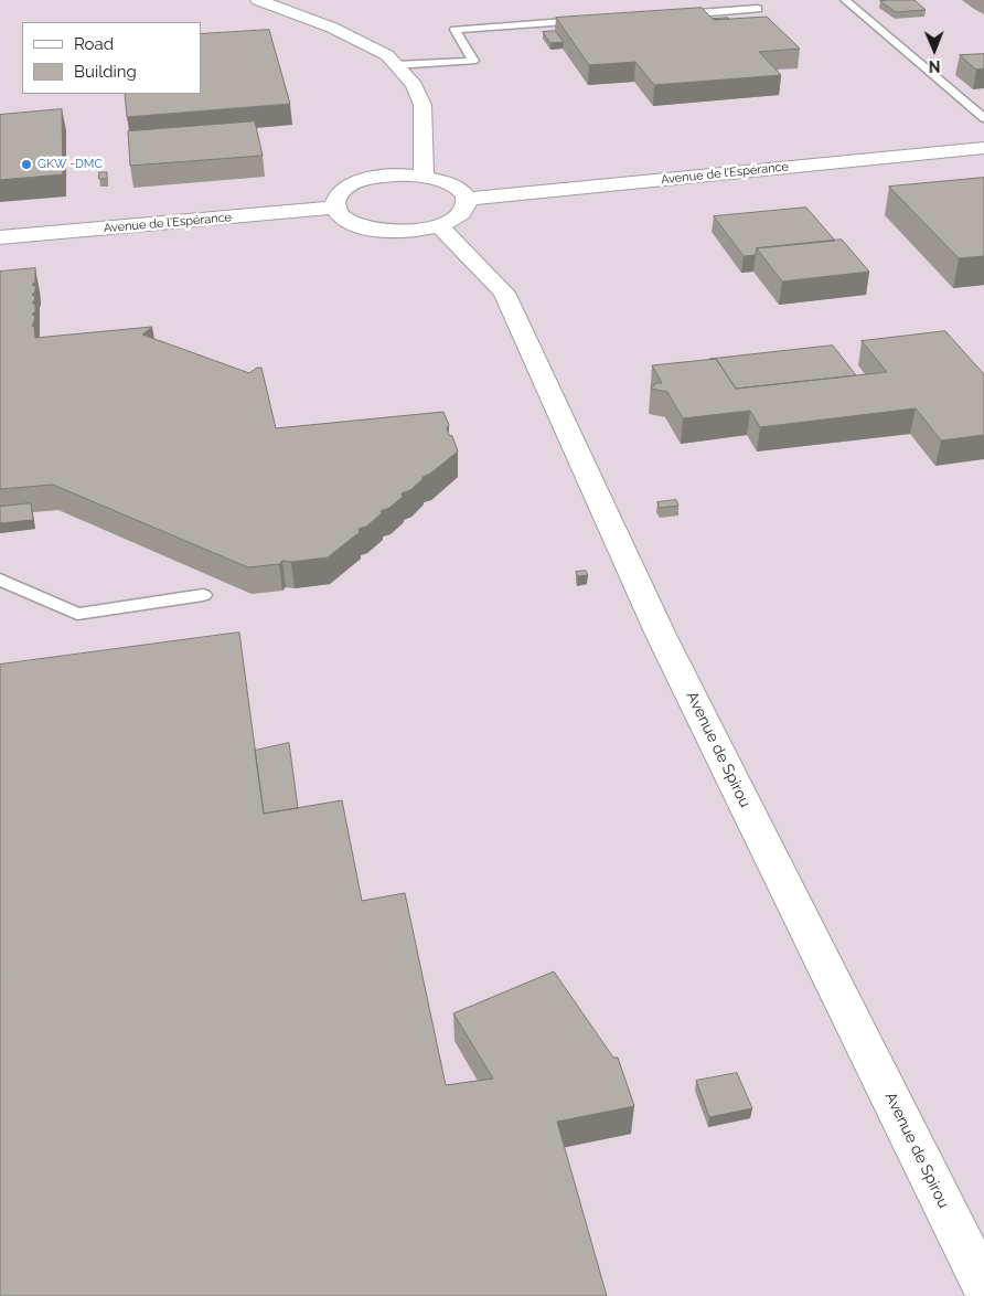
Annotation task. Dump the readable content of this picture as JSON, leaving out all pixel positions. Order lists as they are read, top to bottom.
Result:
{
  "streets": {
    "street": ["Avenue de l'Espérance", "Avenue de Spirou"]
  },
  "places": ["GKW -DMC"],
  "legend": ["Road", "Building"],
  "north": "bottom"
}
